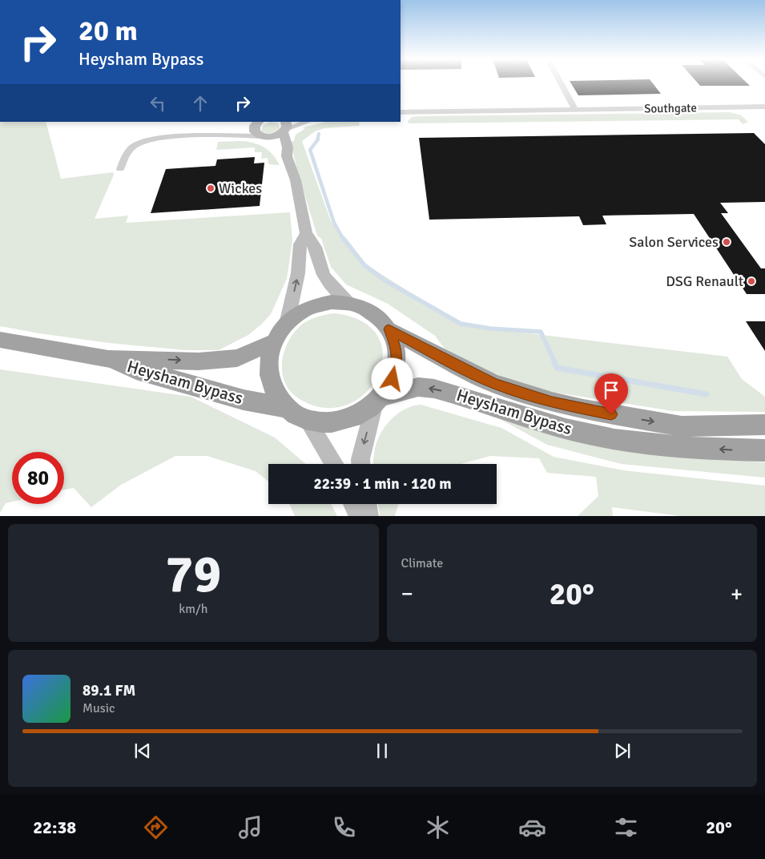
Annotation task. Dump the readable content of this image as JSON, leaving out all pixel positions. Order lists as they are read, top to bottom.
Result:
{
  "streets": {
    "highway": ["Heysham Bypass"],
    "street": ["Southgate"]
  },
  "places": ["Wickes", "Salon Services", "DSG Renault"],
  "page": {
    "turn": ["20 m", "Heysham Bypass"],
    "limit": "80",
    "trip": "22:39 · 1 min · 120 m",
    "tile": [
      ["79", "km/h"],
      "Climate"
    ],
    "heat": ["−", "20°", "+"],
    "song": ["89.1 FM", "Music"],
    "tabs": ["22:38", "20°"]
  }
}
